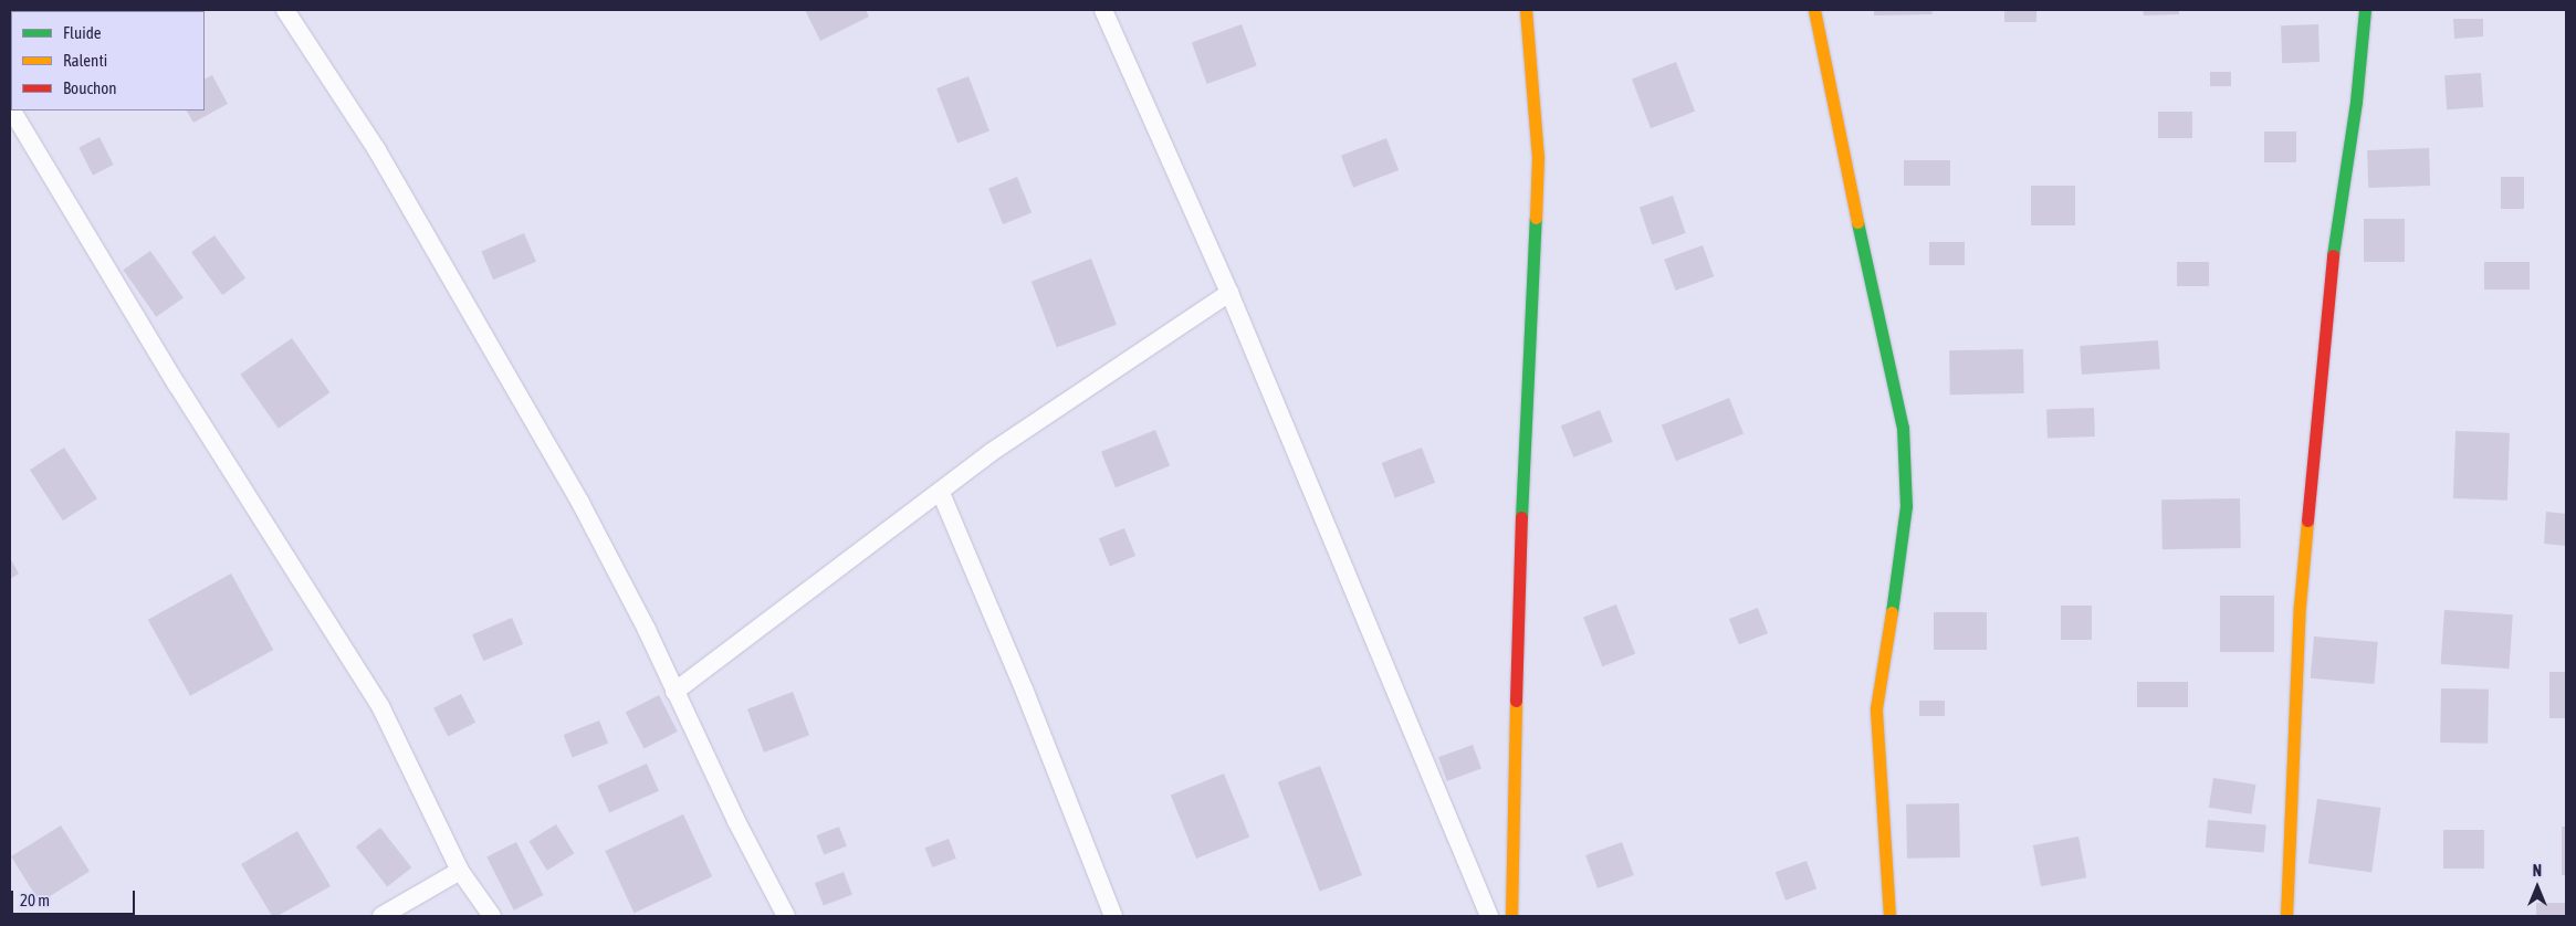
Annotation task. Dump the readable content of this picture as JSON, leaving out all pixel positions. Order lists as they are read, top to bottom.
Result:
{
  "legend": ["Fluide", "Ralenti", "Bouchon"],
  "scale_bar": "20 m",
  "north": "top"
}
